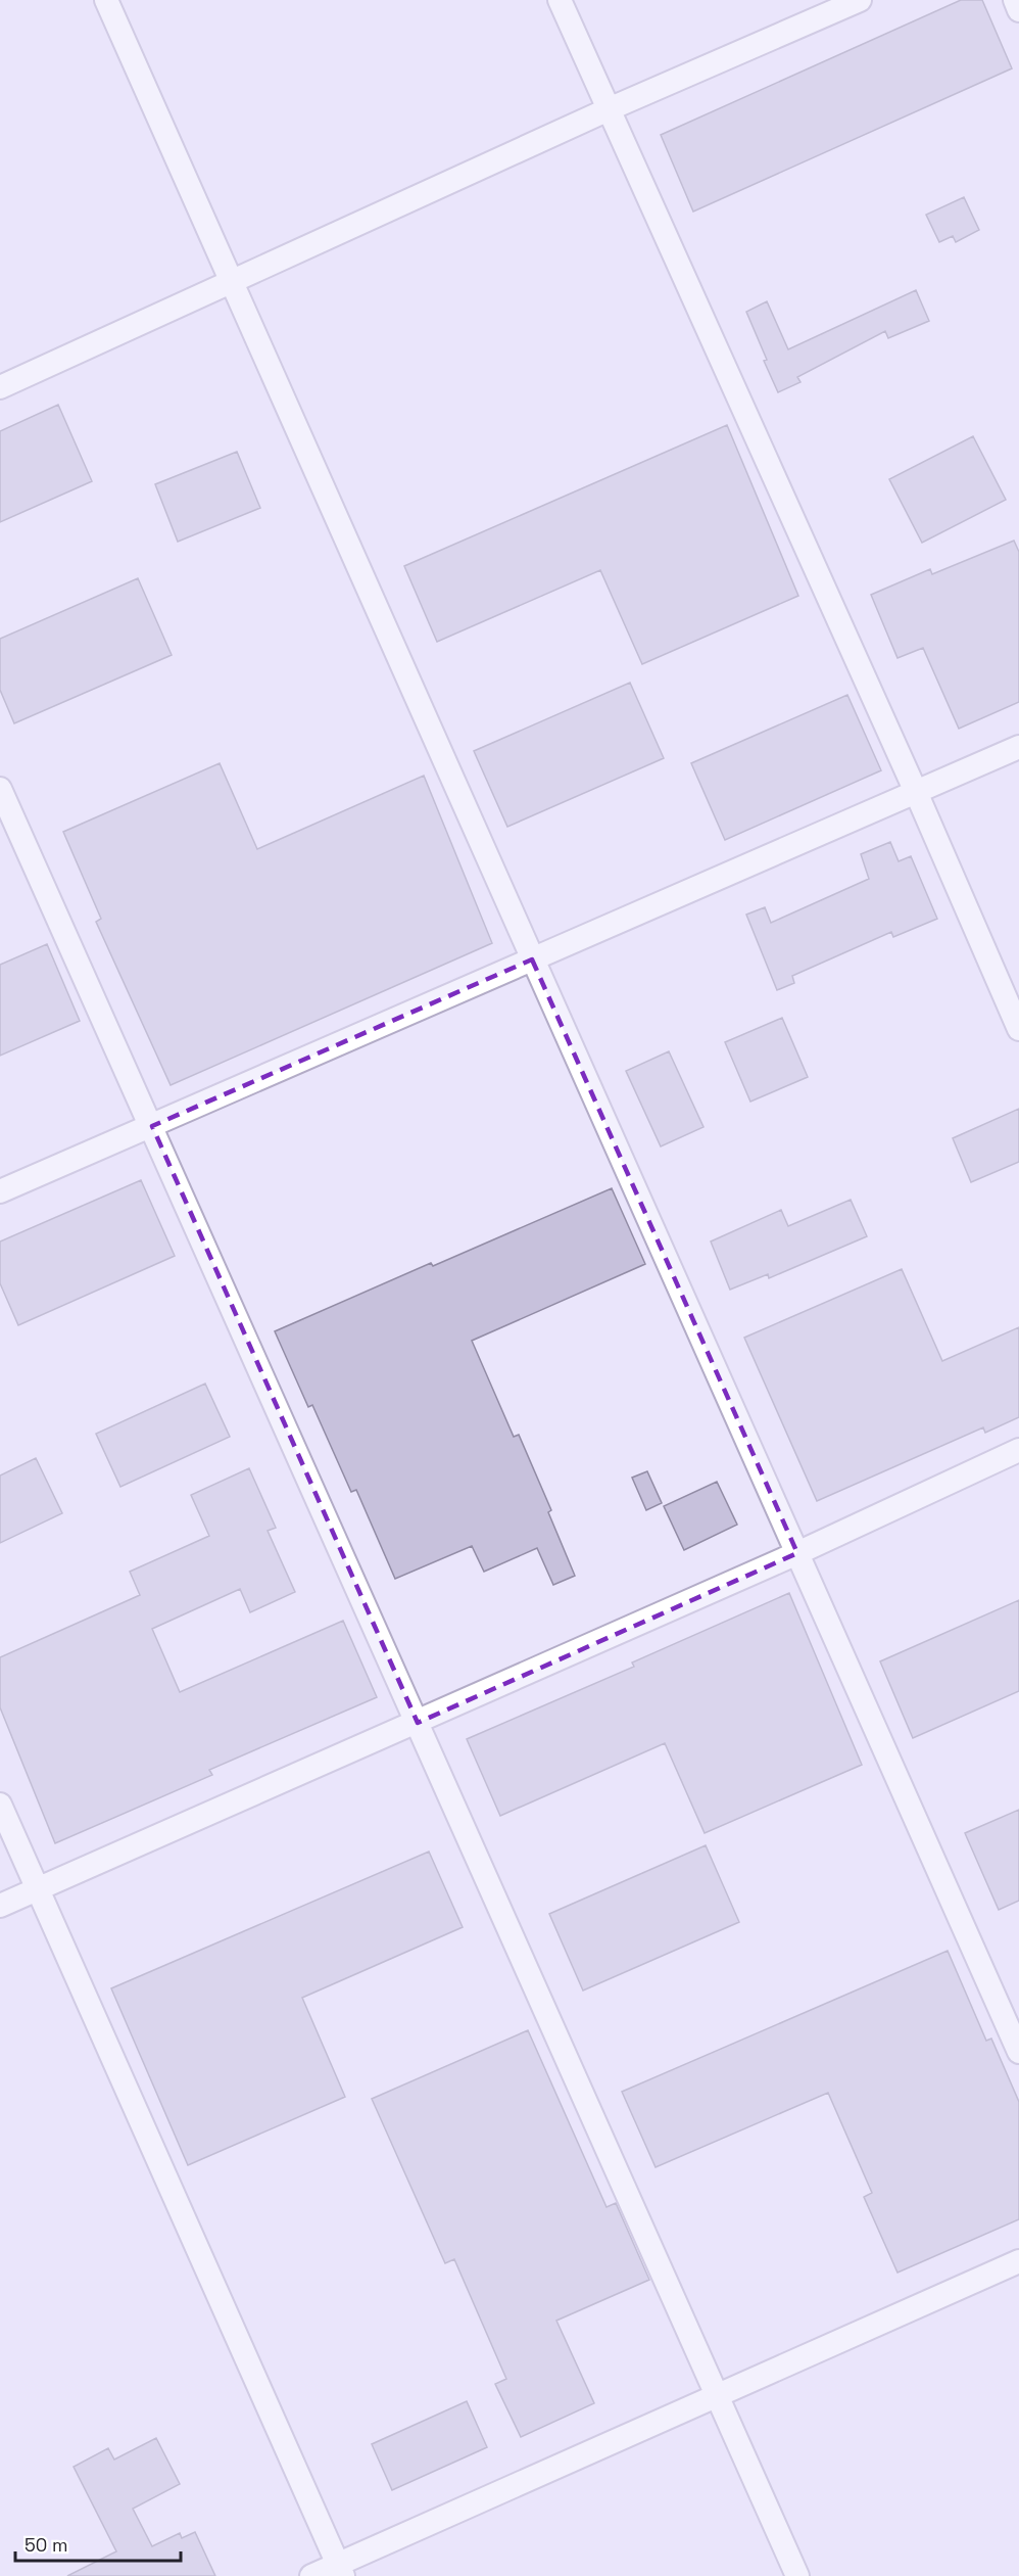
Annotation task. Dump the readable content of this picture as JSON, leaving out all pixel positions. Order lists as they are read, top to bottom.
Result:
{
  "scale_bar": "50 m"
}
